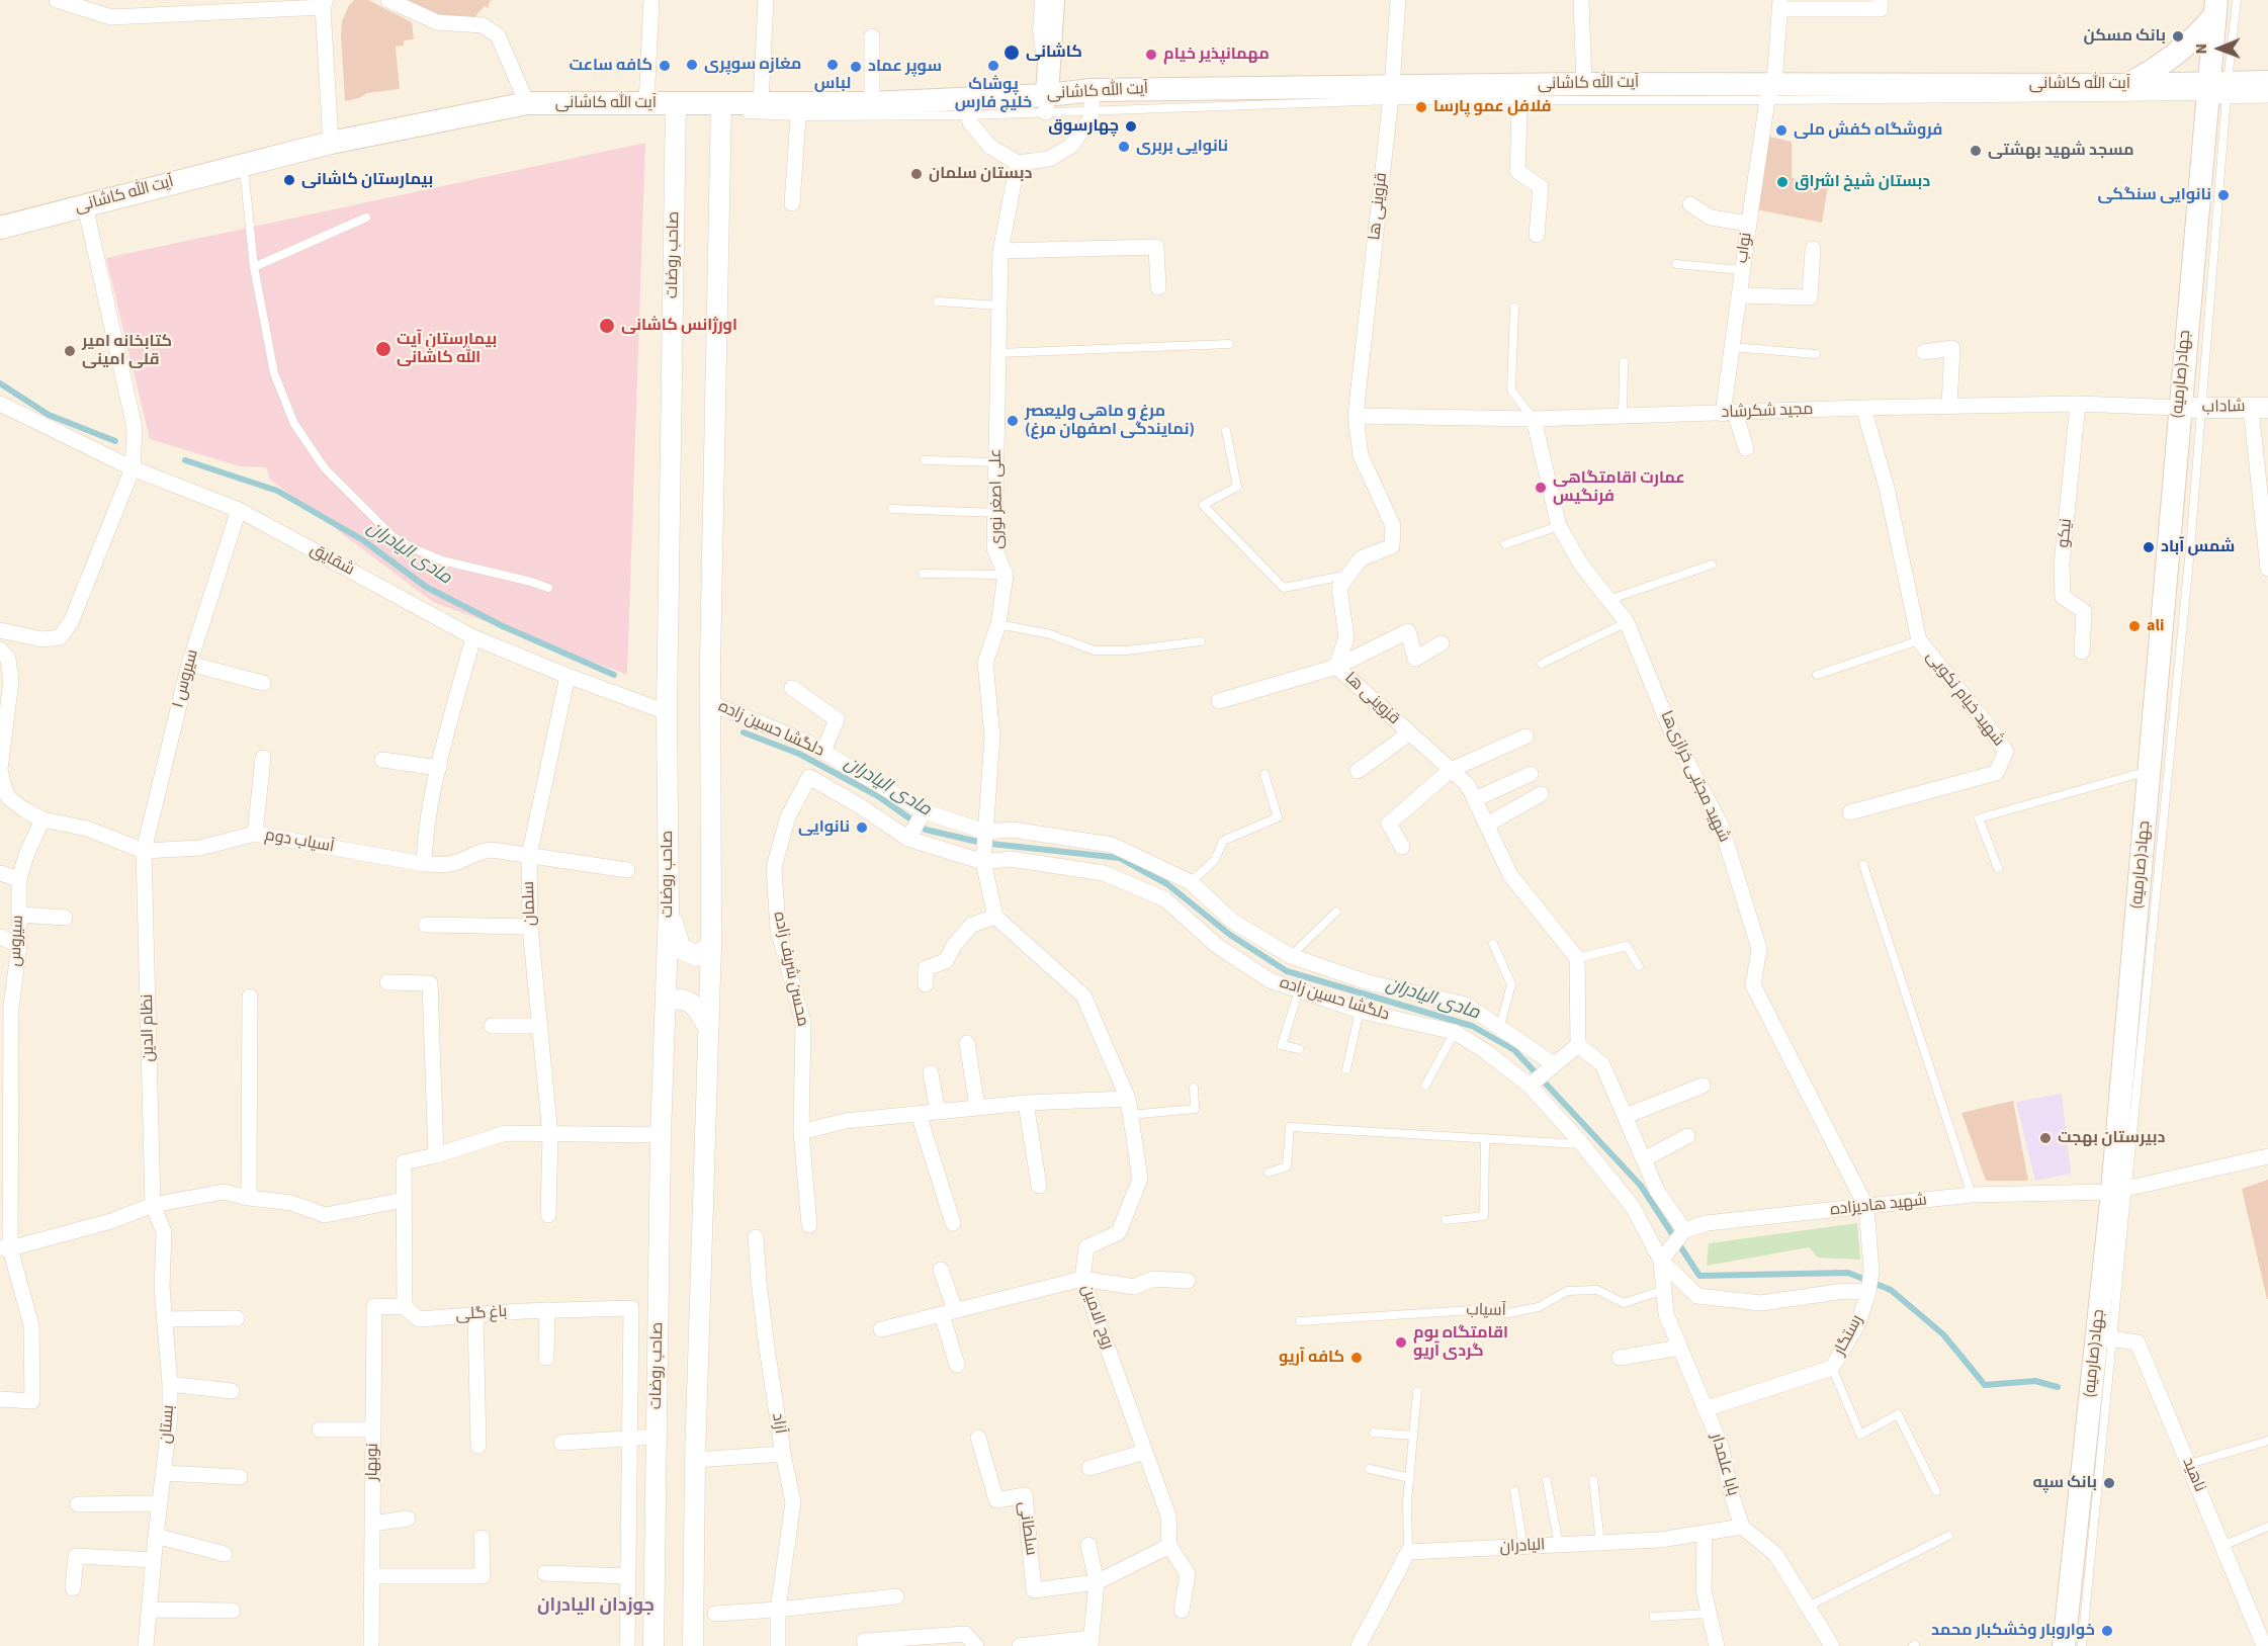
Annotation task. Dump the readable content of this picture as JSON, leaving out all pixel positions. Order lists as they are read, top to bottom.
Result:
{
  "streets": {
    "main road": ["آیت الله کاشانی", "جهاد(صارمیه)"],
    "street": [
      "قزوینی ها",
      "نواب",
      "صاحب روضات",
      "شاداب",
      "مجید شکرشاد",
      "علی اصغر نوری",
      "نیکو",
      "شقایق",
      "سیروس ۱",
      "شهید خیام نکویی",
      "دلگشا حسین زاده",
      "شهید مجتبی خرازی‌ها",
      "آسیاب دوم",
      "سلمان",
      "سیروس",
      "محسن شریف زاده",
      "نظام الدین",
      "شهید هادیزاده",
      "باغ گلی",
      "روح الامین",
      "رستگار",
      "آزاد",
      "بستان",
      "نوبهار",
      "بابا علمدار",
      "ناهید",
      "سلطانی",
      "الیادران"
    ],
    "lane": ["آسیاب"]
  },
  "crossings": [
    ["آیت الله کاشانی", "قزوینی ها"],
    ["آیت الله کاشانی", "نواب"],
    ["آیت الله کاشانی", "صاحب روضات"],
    ["آیت الله کاشانی", "جهاد(صارمیه)"],
    ["قزوینی ها", "مجید شکرشاد"],
    ["نواب", "مجید شکرشاد"],
    ["صاحب روضات", "شقایق"],
    ["جهاد(صارمیه)", "شاداب"],
    ["جهاد(صارمیه)", "مجید شکرشاد"],
    ["جهاد(صارمیه)", "شهید هادیزاده"],
    ["جهاد(صارمیه)", "ناهید"],
    ["شاداب", "مجید شکرشاد"],
    ["مجید شکرشاد", "نیکو"],
    ["مجید شکرشاد", "شهید خیام نکویی"],
    ["مجید شکرشاد", "شهید مجتبی خرازی‌ها"],
    ["علی اصغر نوری", "دلگشا حسین زاده"],
    ["شقایق", "سیروس ۱"],
    ["شقایق", "سلمان"],
    ["سیروس ۱", "آسیاب دوم"],
    ["سیروس ۱", "نظام الدین"],
    ["دلگشا حسین زاده", "محسن شریف زاده"],
    ["دلگشا حسین زاده", "بابا علمدار"],
    ["شهید مجتبی خرازی‌ها", "شهید هادیزاده"],
    ["شهید مجتبی خرازی‌ها", "رستگار"],
    ["آسیاب دوم", "سلمان"],
    ["آسیاب دوم", "سیروس"],
    ["آسیاب دوم", "نظام الدین"],
    ["نظام الدین", "بستان"],
    ["شهید هادیزاده", "رستگار"],
    ["آسیاب", "بابا علمدار"],
    ["باغ گلی", "نوبهار"],
    ["رستگار", "بابا علمدار"],
    ["بابا علمدار", "الیادران"]
  ],
  "districts": ["جوزدان الیادران"],
  "water": ["مادی الیادران"],
  "places": [
    "بانک مسکن",
    "کاشانی",
    "مهمانپذیر خیام",
    "مغازه سوپری",
    "لباس",
    "کافه ساعت",
    "پوشاک خلیج فارس",
    "سوپر عماد",
    "فلافل عمو پارسا",
    "چهارسوق",
    "فروشگاه کفش ملی",
    "نانوایی بربری",
    "مسجد شهید بهشتی",
    "دبستان سلمان",
    "بیمارستان کاشانی",
    "دبستان شیخ اشراق",
    "نانوایی سنگکی",
    "اورژانس کاشانی",
    "بیمارستان آیت الله کاشانی",
    "کتابخانه امیر قلی امینی",
    "مرغ و ماهی ولیعصر (نمایندگی اصفهان مرغ)",
    "عمارت اقامتگاهی فرنگیس",
    "شمس آباد",
    "ali",
    "نانوایی",
    "دبیرستان بهجت",
    "اقامتگاه بوم گردی آریو",
    "کافه آریو",
    "بانک سپه",
    "خواروبار وخشکبار محمد"
  ],
  "north": "left"
}
